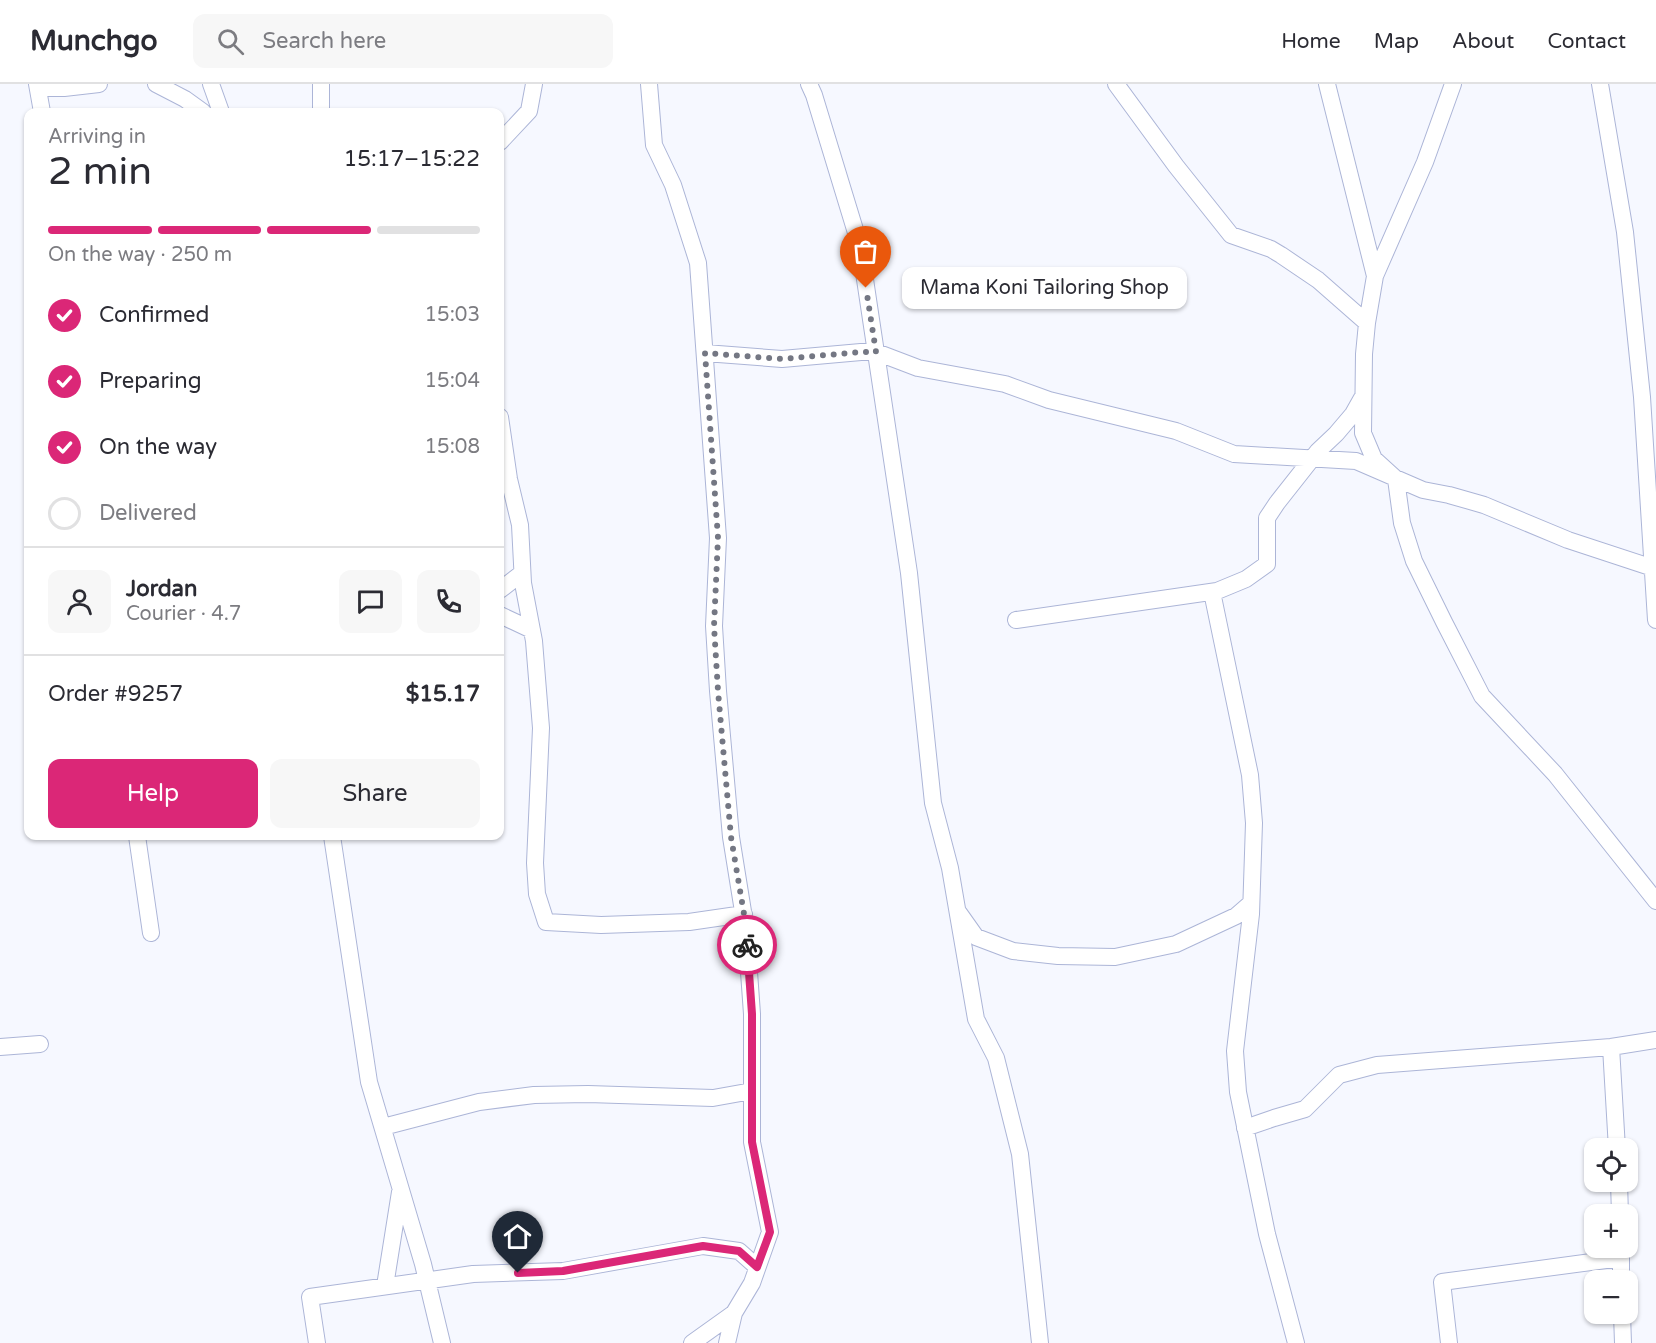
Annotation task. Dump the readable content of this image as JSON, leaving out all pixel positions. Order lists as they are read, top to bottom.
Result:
{
  "places": ["Mama Koni Tailoring Shop"],
  "page": {
    "header": "Munchgo",
    "search": "Search here",
    "nav": [
      "Home",
      "Map",
      "About",
      "Contact"
    ],
    "heading": ["2 min", "Arriving in", "15:17–15:22"],
    "panel": [
      "Jordan",
      "Courier · 4.7",
      "Order #9257",
      "$15.17"
    ],
    "bar": "On the way · 250 m",
    "bubble": "Mama Koni Tailoring Shop",
    "list": [
      ["Confirmed", "15:03"],
      ["Preparing", "15:04"],
      ["On the way", "15:08"],
      "Delivered"
    ],
    "buttons": ["Help", "Share"],
    "map_buttons": ["+", "−"]
  }
}
